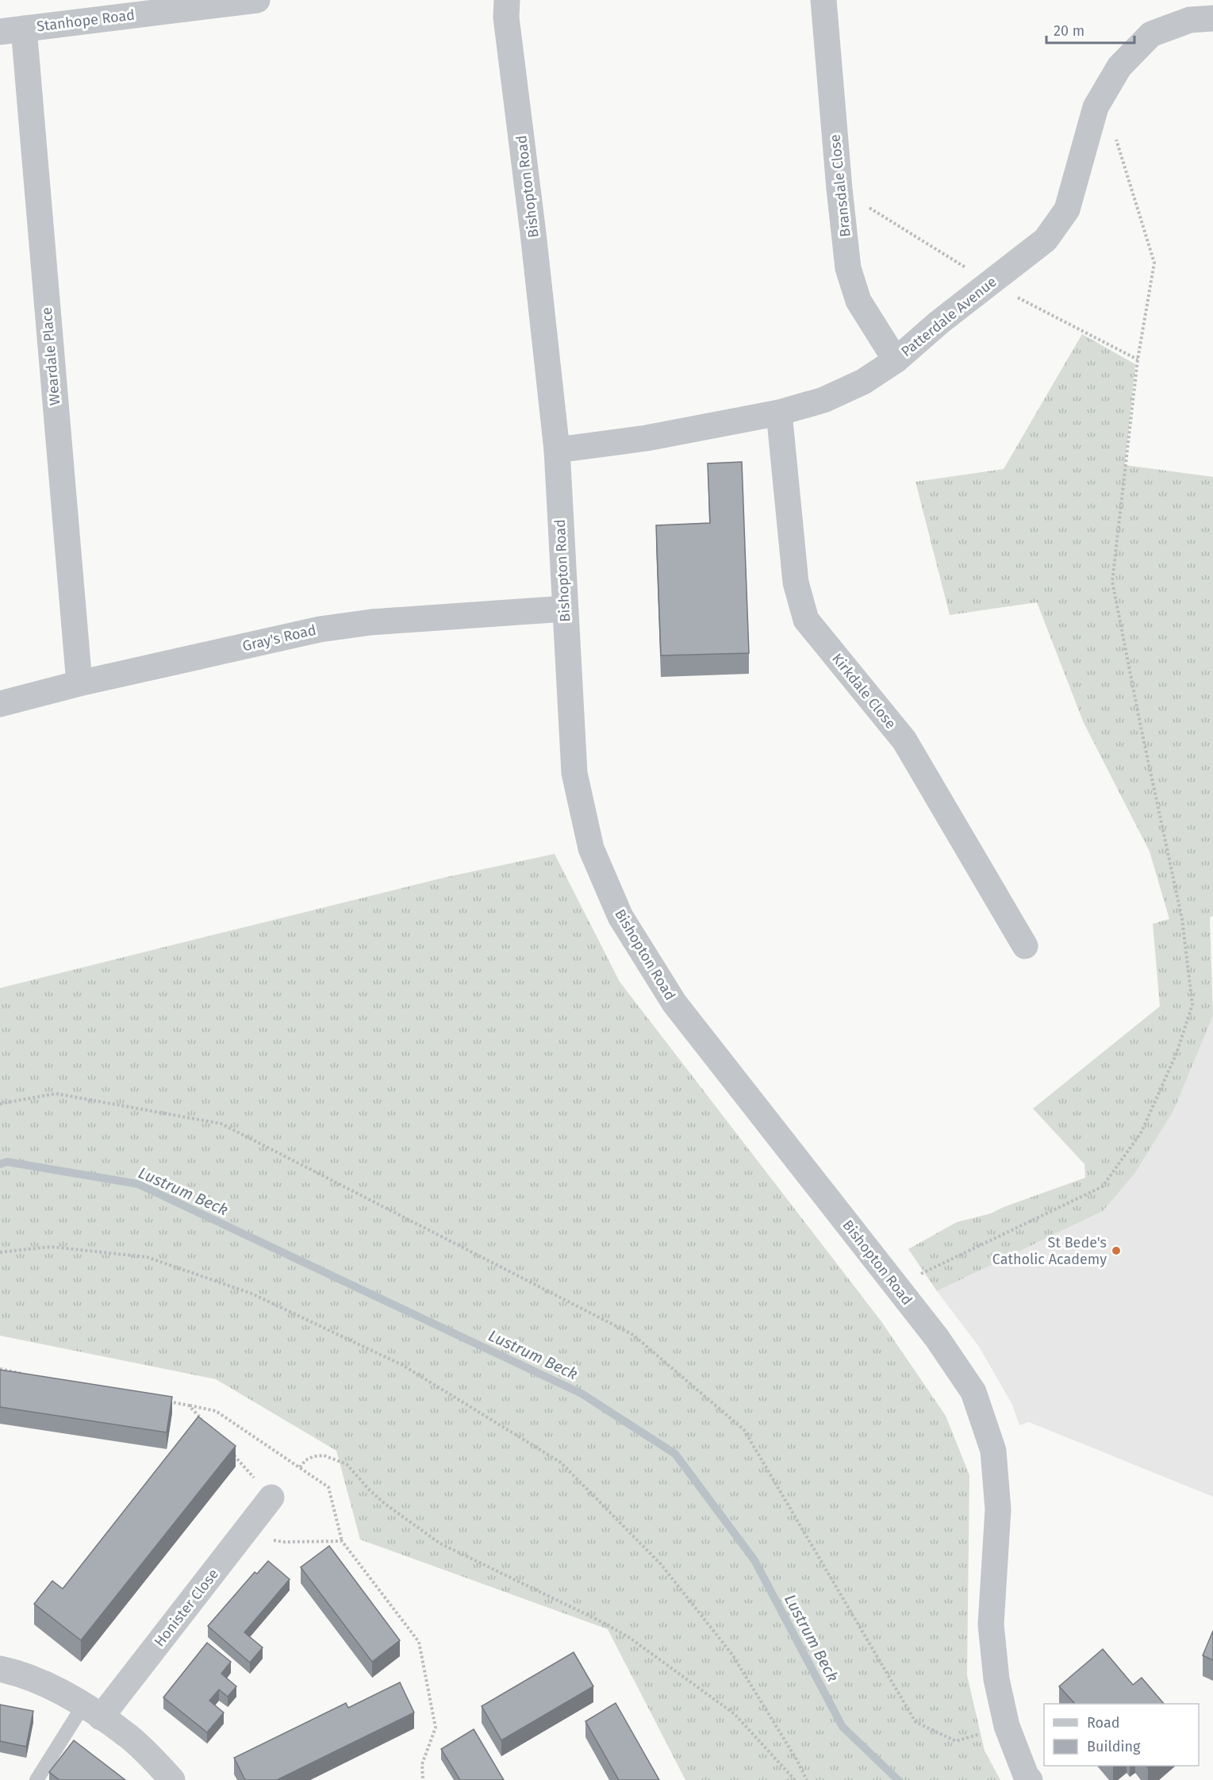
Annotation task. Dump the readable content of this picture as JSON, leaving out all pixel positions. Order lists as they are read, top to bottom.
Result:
{
  "streets": {
    "street": [
      "Stanhope Road",
      "Bransdale Close",
      "Bishopton Road",
      "Patterdale Avenue",
      "Weardale Place",
      "Gray's Road",
      "Kirkdale Close",
      "Honister Close"
    ]
  },
  "crossings": [
    ["Stanhope Road", "Weardale Place"],
    ["Bransdale Close", "Patterdale Avenue"],
    ["Bishopton Road", "Patterdale Avenue"],
    ["Bishopton Road", "Gray's Road"],
    ["Patterdale Avenue", "Kirkdale Close"],
    ["Weardale Place", "Gray's Road"]
  ],
  "water": ["Lustrum Beck"],
  "places": ["St Bede's Catholic Academy"],
  "legend": ["Road", "Building"],
  "scale_bar": "20 m"
}
